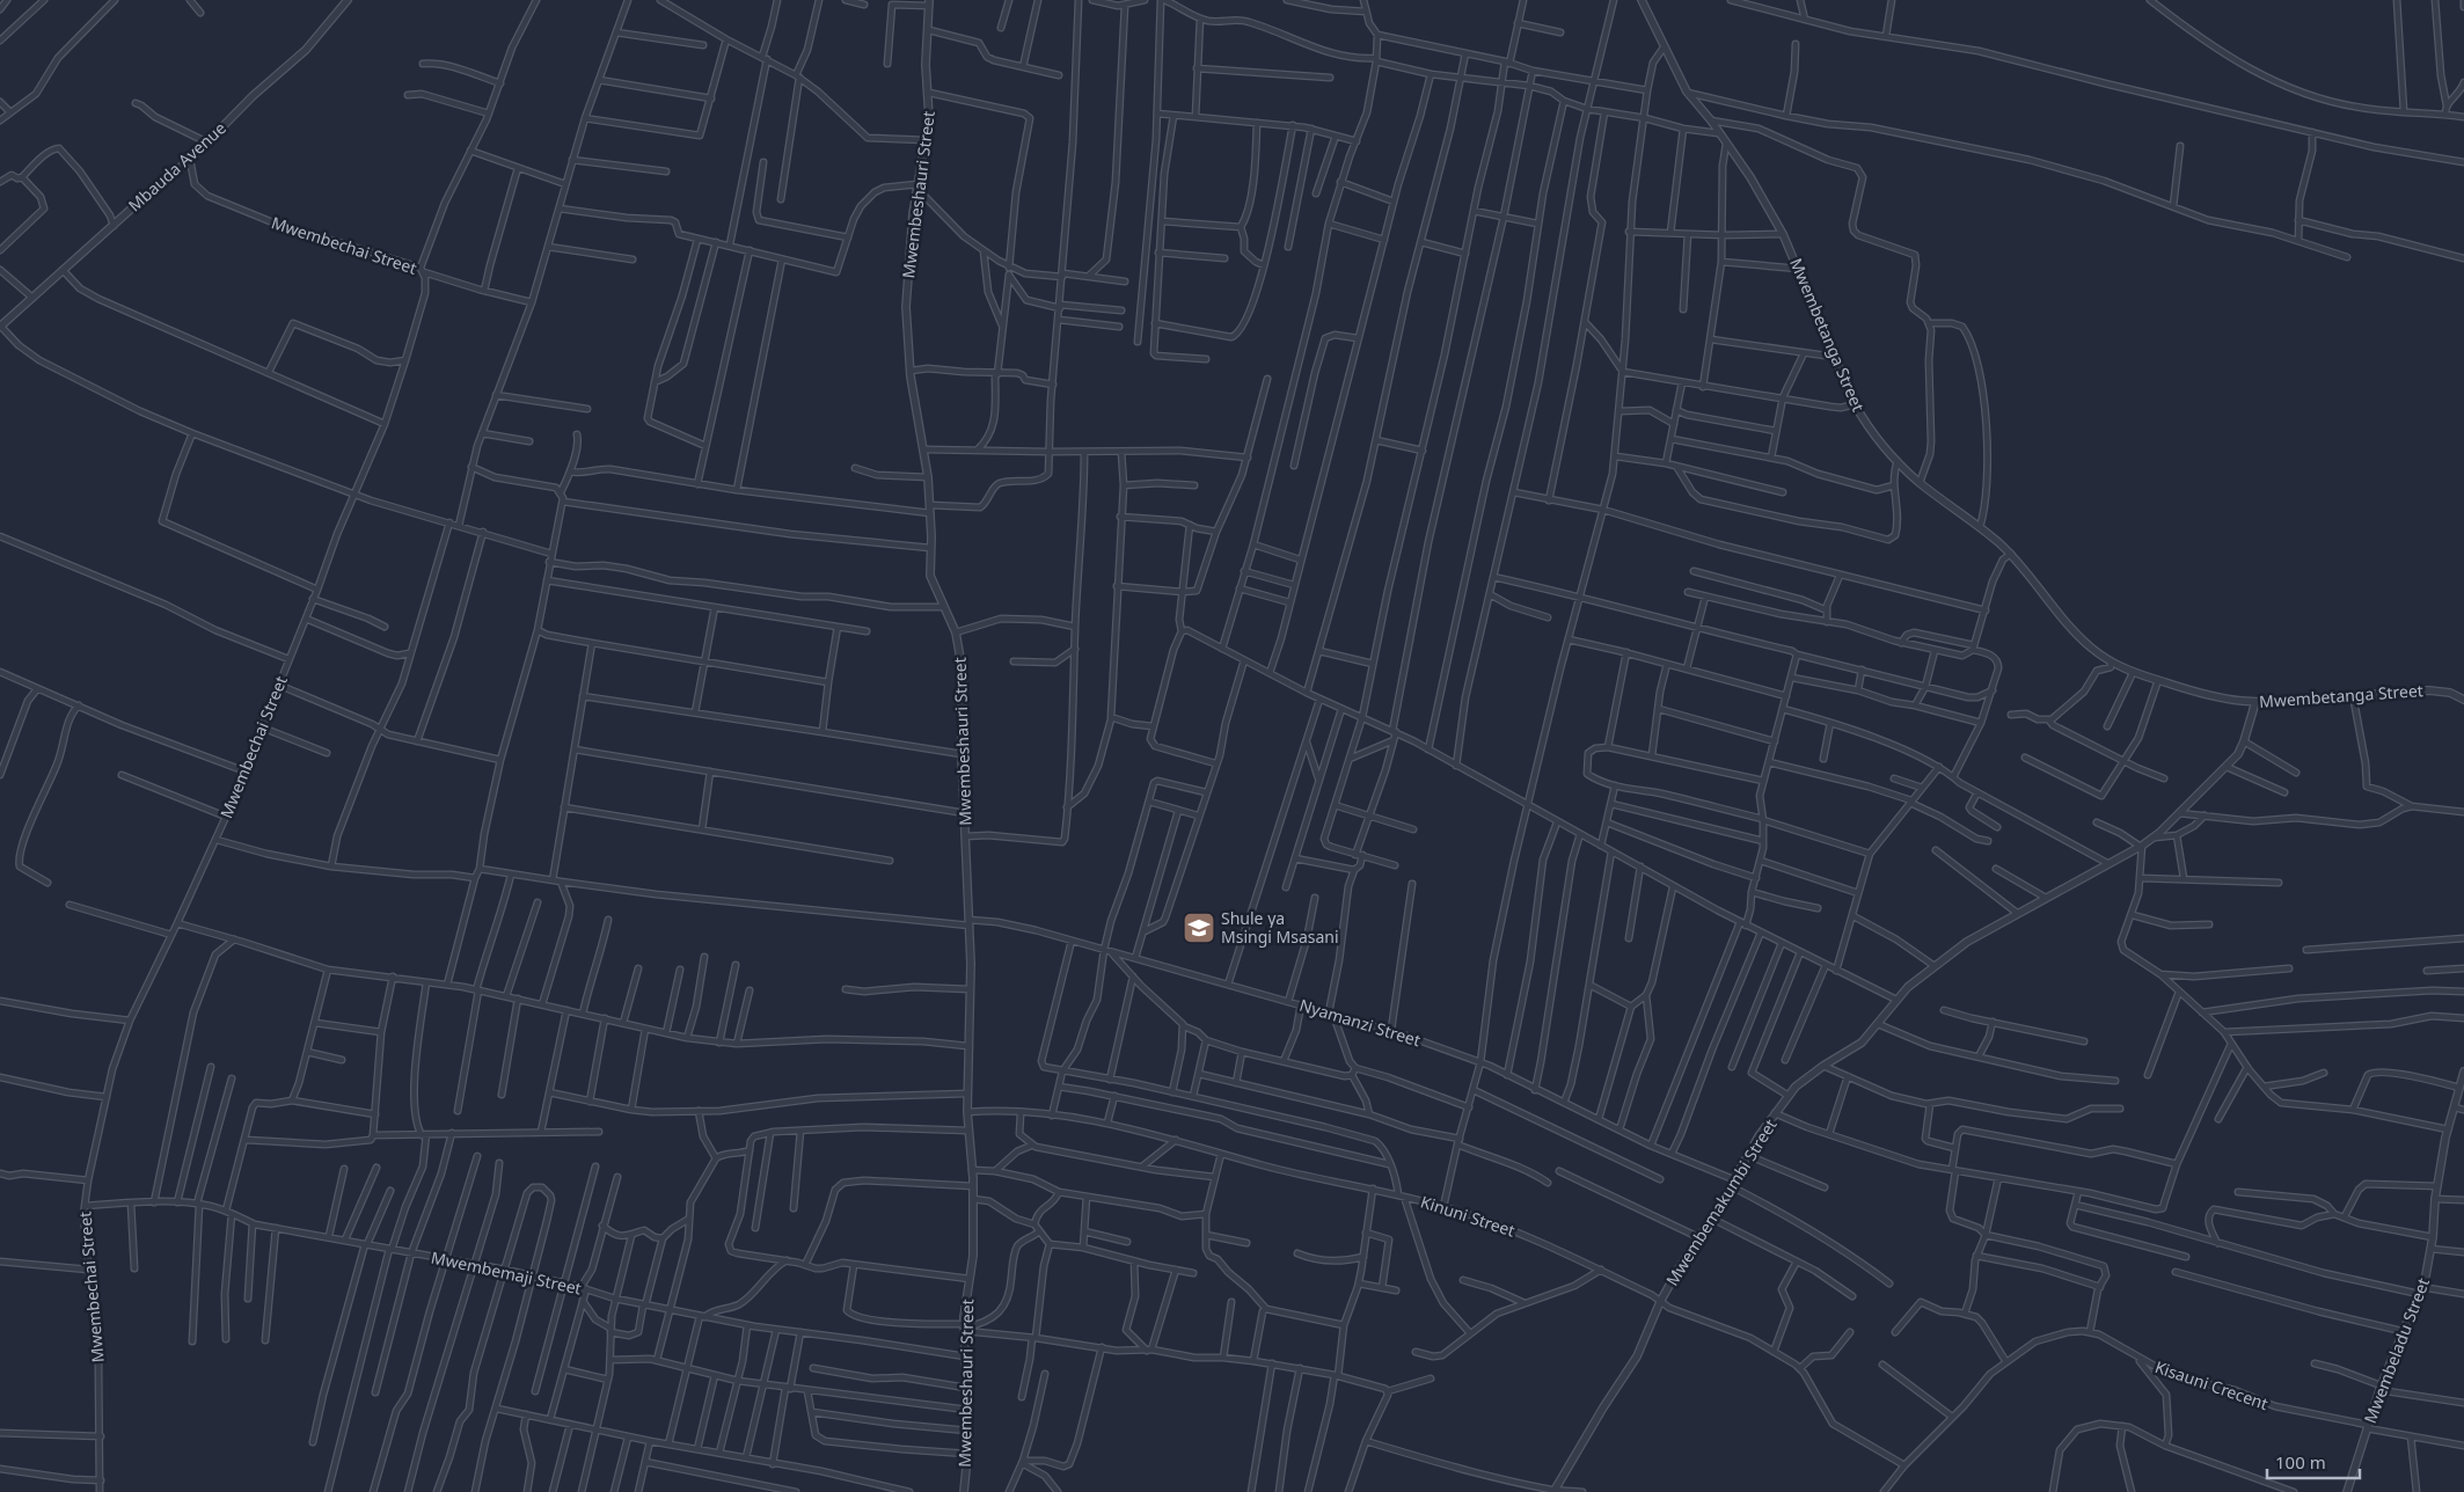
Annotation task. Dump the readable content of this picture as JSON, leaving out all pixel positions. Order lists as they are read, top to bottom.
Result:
{
  "streets": {
    "street": [
      "Mbauda Avenue",
      "Mwembeshauri Street",
      "Mwembechai Street",
      "Mwembetanga Street",
      "Nyamanzi Street",
      "Mwembemakumbi Street",
      "Kinuni Street",
      "Mwembemaji Street",
      "Mwembeladu Street",
      "Kisauni Crecent"
    ]
  },
  "crossings": [
    ["Mbauda Avenue", "Mwembechai Street"],
    ["Mwembeshauri Street", "Nyamanzi Street"],
    ["Mwembeshauri Street", "Kinuni Street"],
    ["Mwembeshauri Street", "Mwembemaji Street"],
    ["Mwembechai Street", "Mwembemaji Street"],
    ["Mwembetanga Street", "Mwembemakumbi Street"],
    ["Nyamanzi Street", "Mwembemakumbi Street"],
    ["Mwembemakumbi Street", "Kinuni Street"],
    ["Kinuni Street", "Kisauni Crecent"],
    ["Mwembeladu Street", "Kisauni Crecent"]
  ],
  "places": {
    "school or university": ["Shule ya Msingi Msasani"]
  },
  "scale_bar": "100 m"
}
